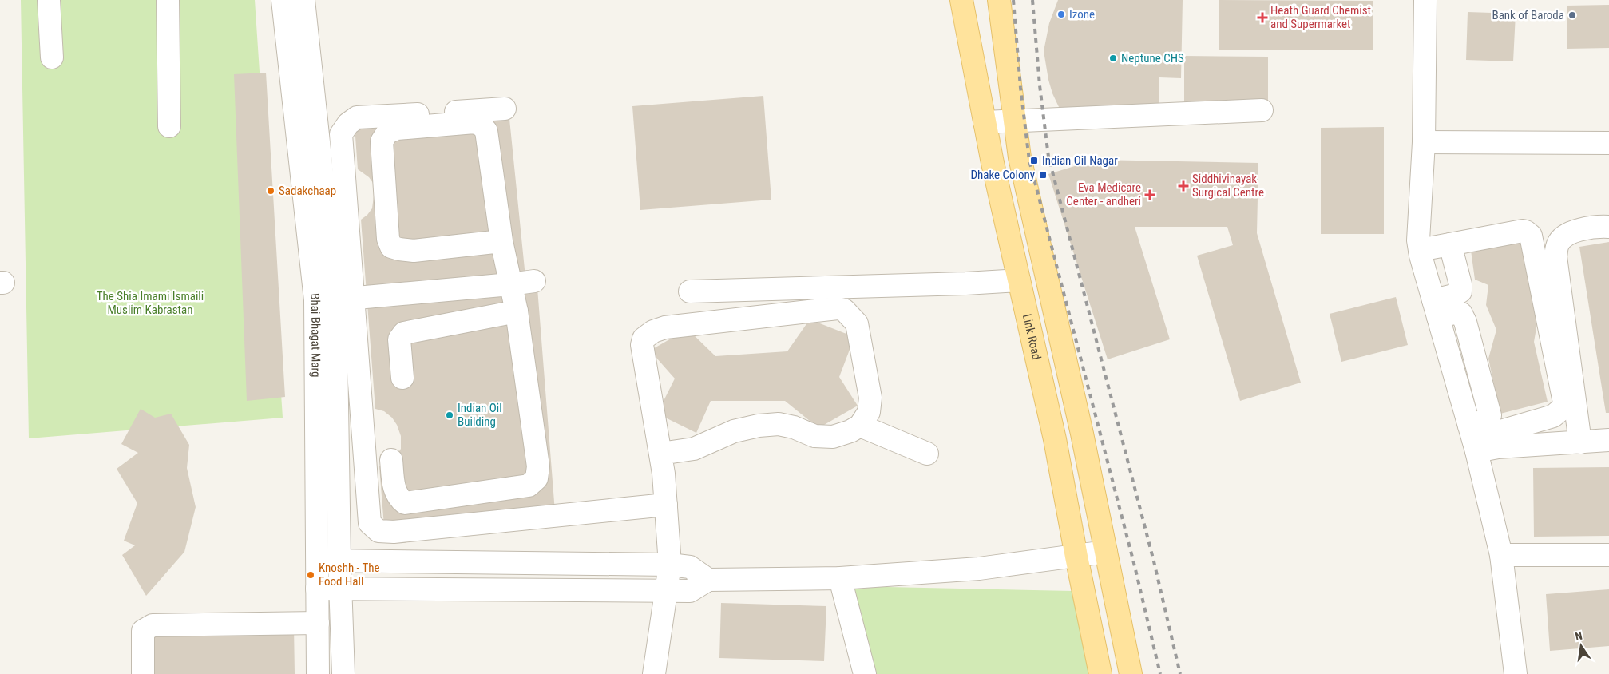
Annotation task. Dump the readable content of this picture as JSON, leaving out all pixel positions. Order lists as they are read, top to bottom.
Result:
{
  "streets": {
    "main road": ["Link Road"],
    "street": ["Bhai Bhagat Marg"]
  },
  "parks": ["The Shia Imami Ismaili Muslim Kabrastan"],
  "places": {
    "other": [
      "Izone",
      "Bank of Baroda",
      "Neptune CHS",
      "Sadakchaap",
      "Indian Oil Building",
      "Knoshh - The Food Hall"
    ],
    "health": ["Heath Guard Chemist and Supermarket", "Siddhivinayak Surgical Centre", "Eva Medicare Center - andheri"],
    "transit": ["Indian Oil Nagar", "Dhake Colony"]
  },
  "north": "top"
}
